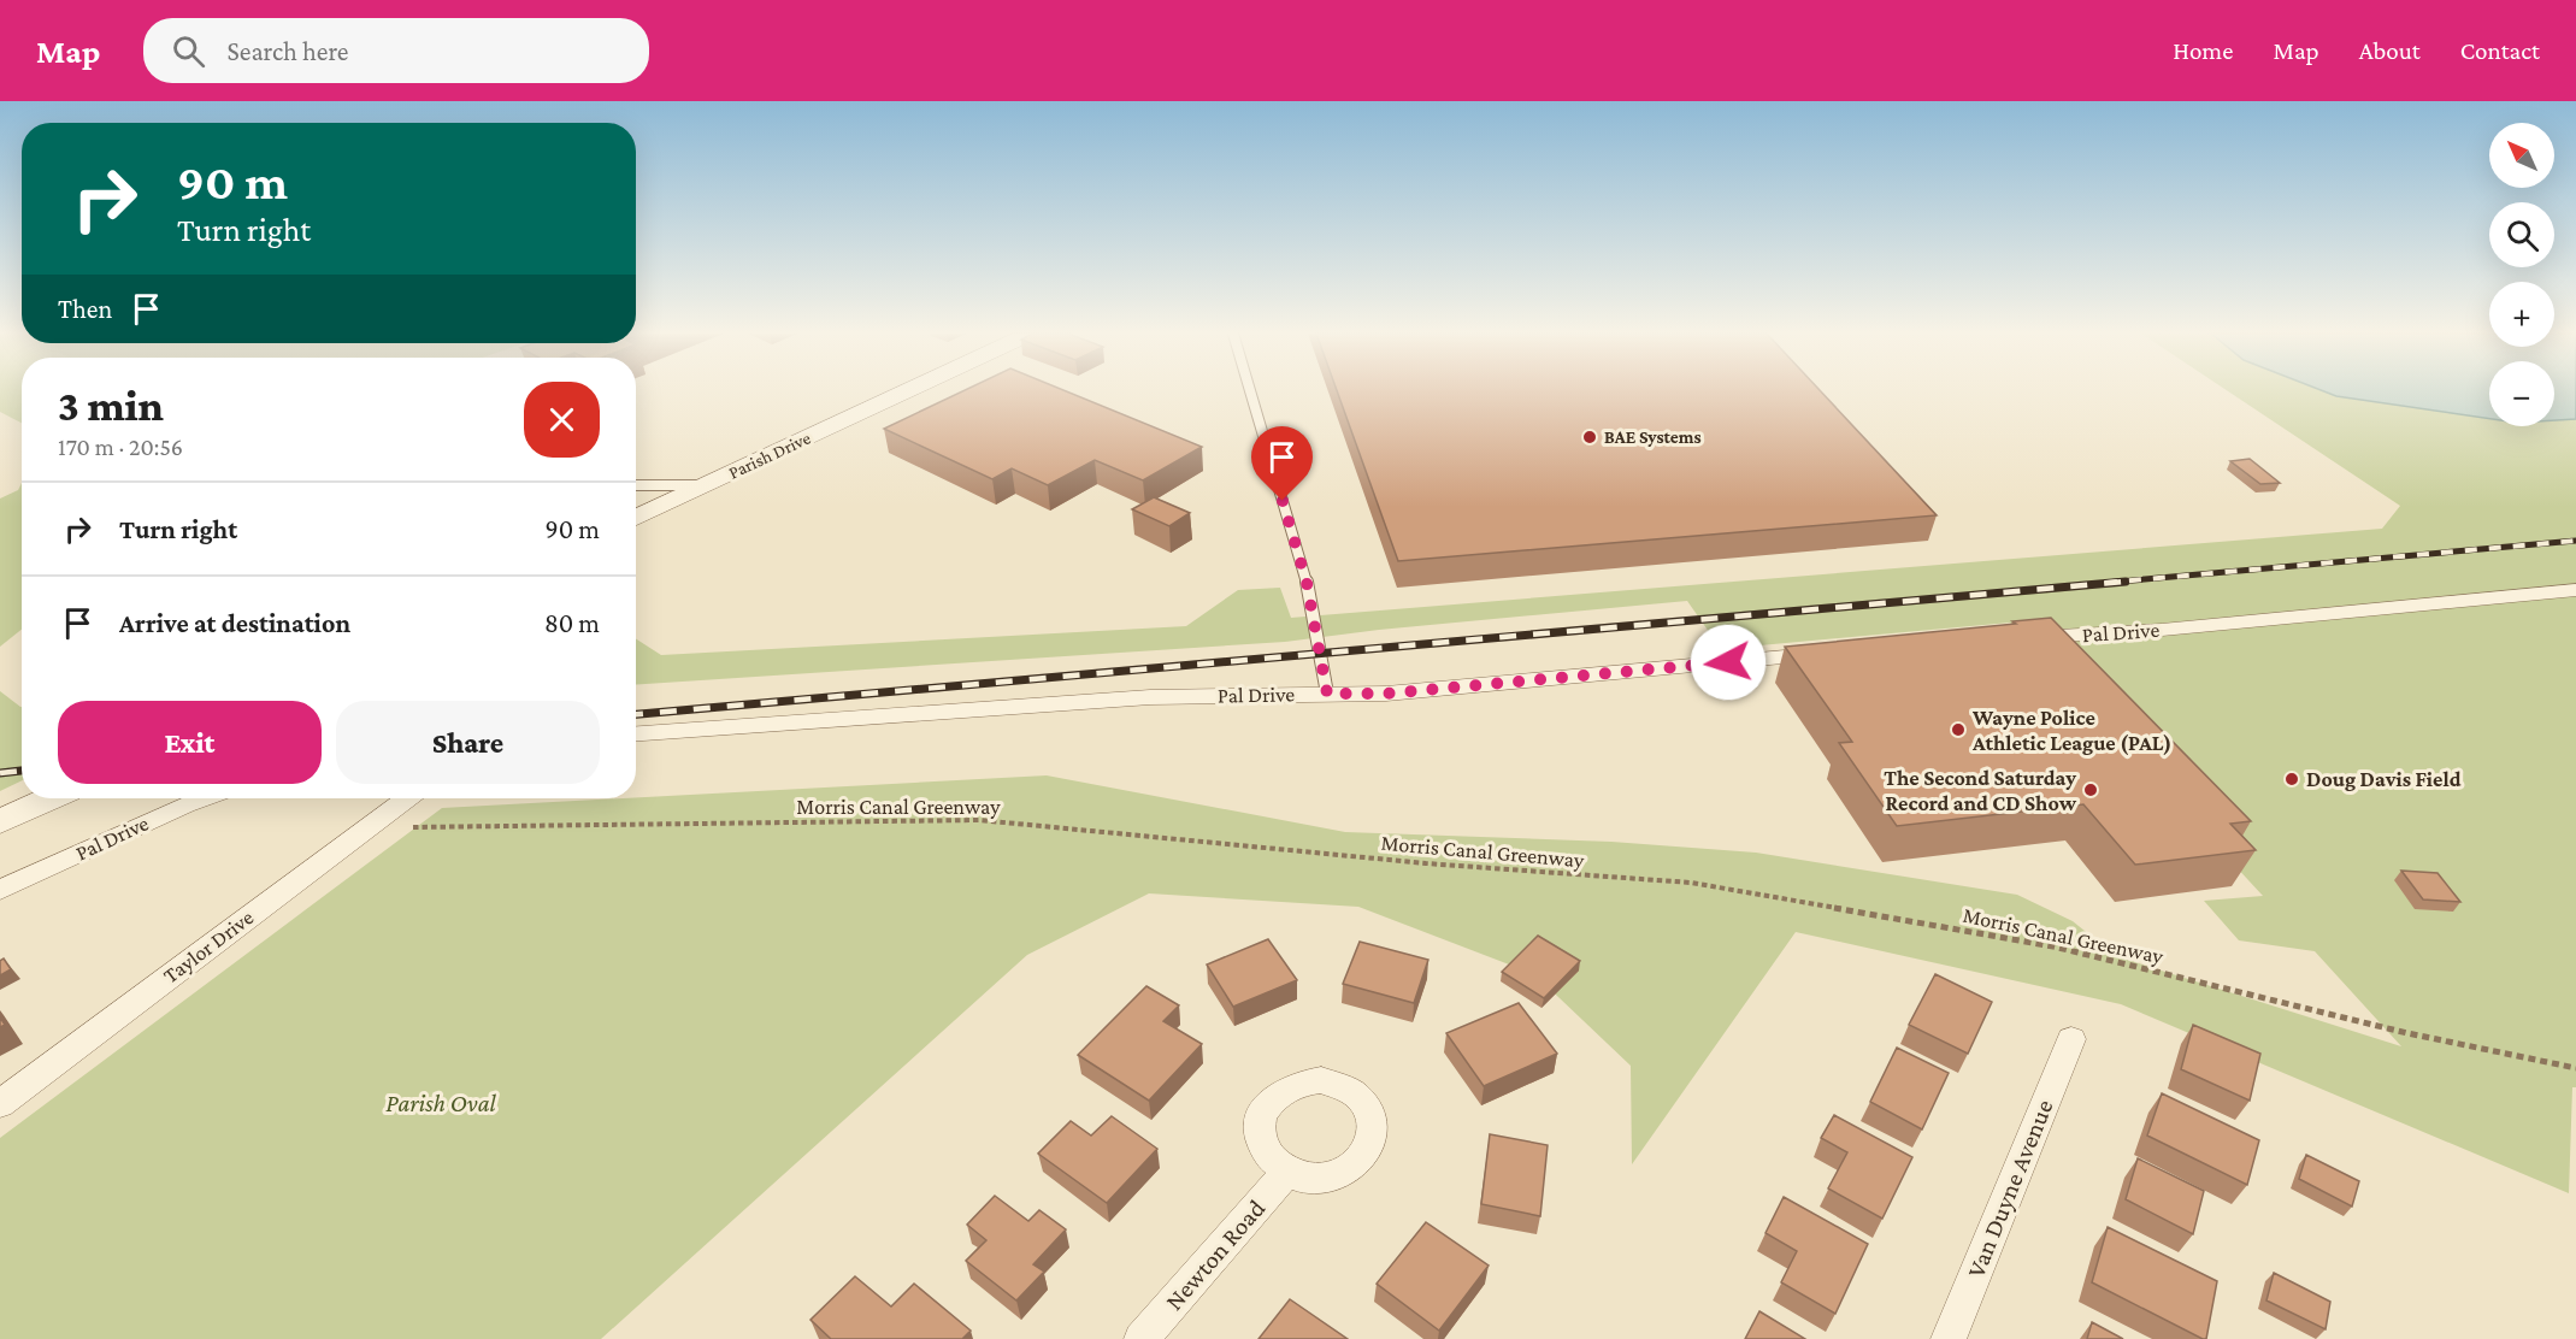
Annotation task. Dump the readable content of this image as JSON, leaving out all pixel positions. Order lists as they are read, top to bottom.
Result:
{
  "streets": {
    "street": [
      "Parish Drive",
      "Pal Drive",
      "Taylor Drive",
      "Van Duyne Avenue",
      "Newton Road"
    ],
    "path": ["Morris Canal Greenway"]
  },
  "crossings": [
    ["Morris Canal Greenway", "Taylor Drive"]
  ],
  "parks": ["Parish Oval"],
  "places": [
    "BAE Systems",
    "Wayne Police Athletic League (PAL)",
    "Doug Davis Field",
    "The Second Saturday Record and CD Show"
  ],
  "north": "top left",
  "page": {
    "header": "Map",
    "search": "Search here",
    "nav": [
      "Home",
      "Map",
      "About",
      "Contact"
    ],
    "map_buttons": ["+", "−"],
    "turn": ["90 m", "Turn right"],
    "then": "Then",
    "heading": ["3 min", "170 m · 20:56"],
    "list": [
      {
        "name": "Turn right",
        "value": "90 m"
      },
      {
        "name": "Arrive at destination",
        "value": "80 m"
      }
    ],
    "buttons": ["Exit", "Share"]
  }
}
